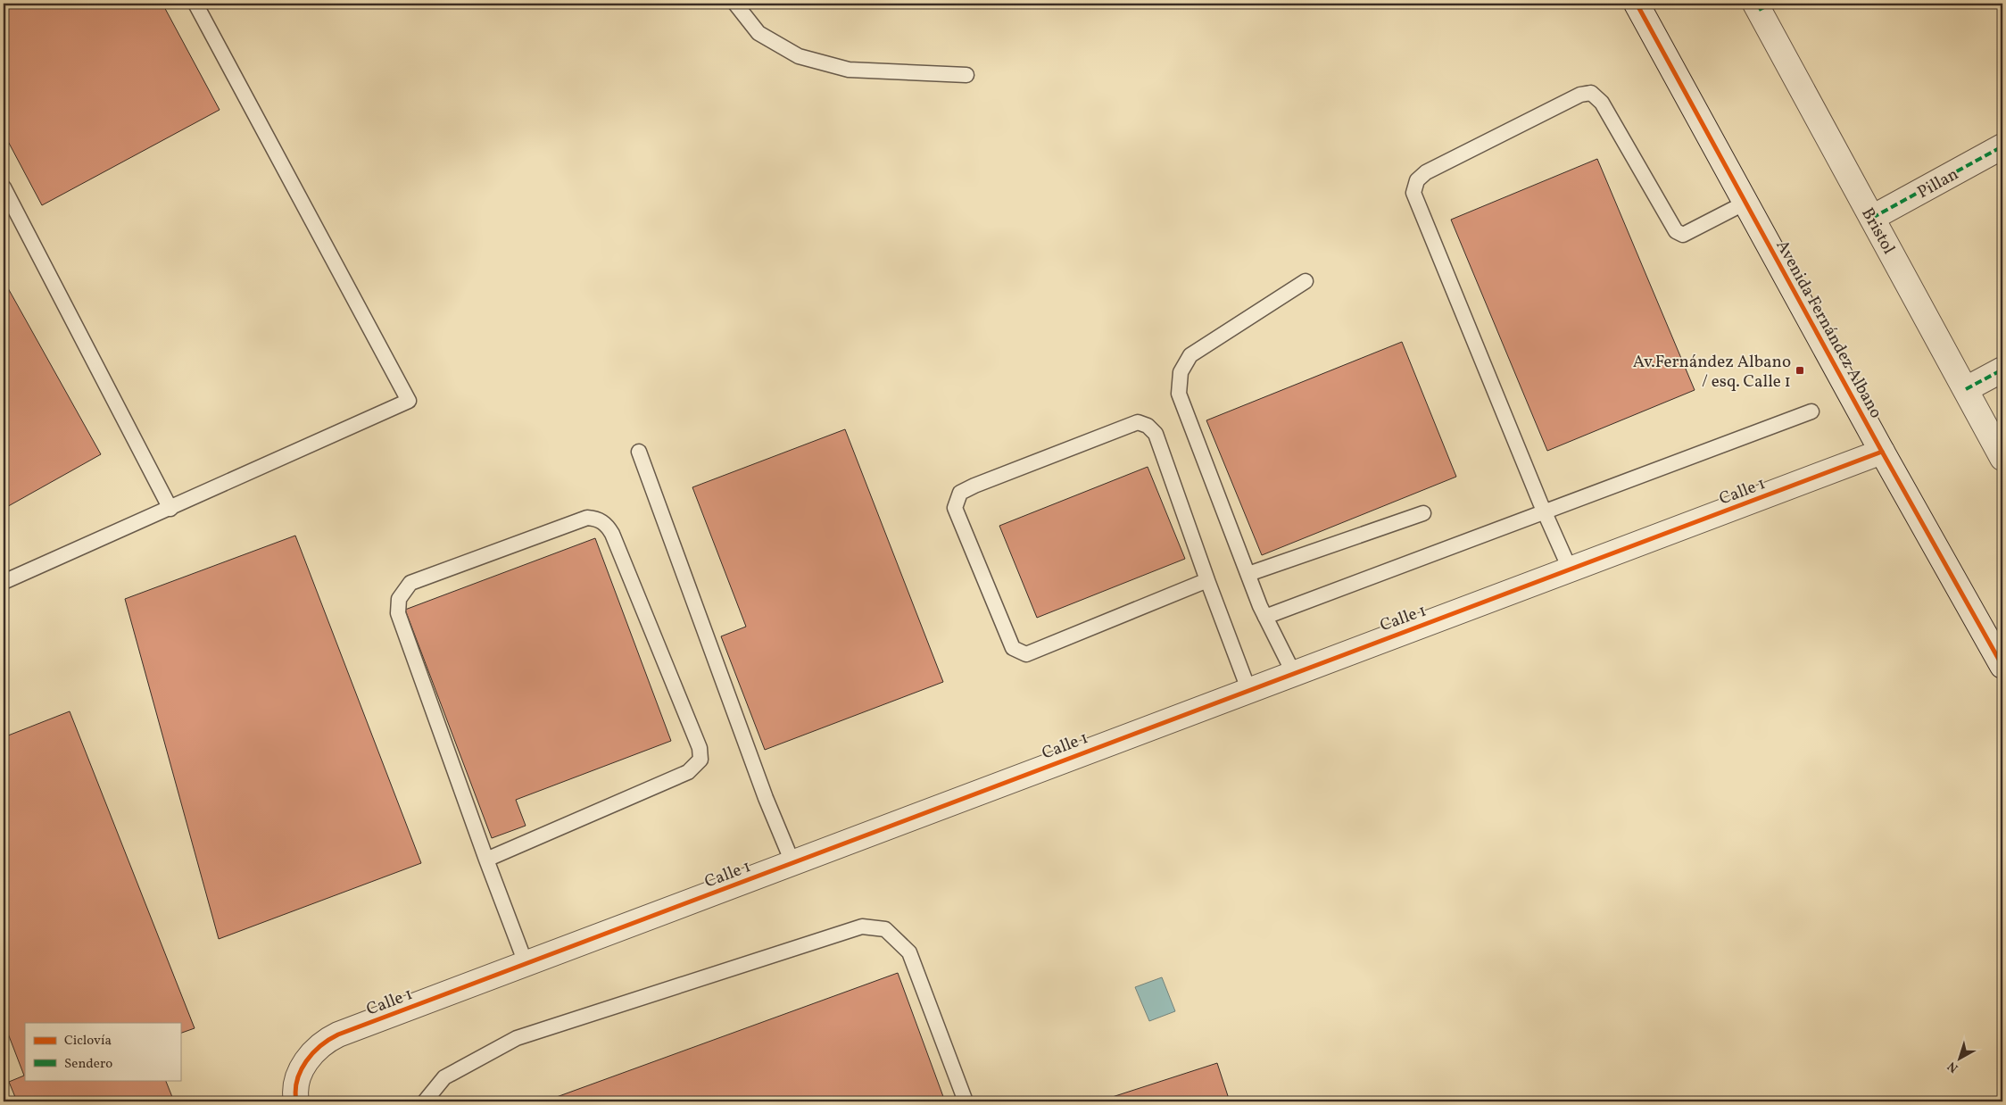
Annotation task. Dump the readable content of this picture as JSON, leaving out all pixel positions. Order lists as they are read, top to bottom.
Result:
{
  "streets": {
    "street": [
      "Pillan",
      "Bristol",
      "Avenida Fernández Albano",
      "Calle 1"
    ]
  },
  "crossings": [
    ["Pillan", "Bristol"],
    ["Avenida Fernández Albano", "Calle 1"]
  ],
  "places": {
    "transit": ["Av.Fernández Albano / esq. Calle 1"]
  },
  "legend": ["Ciclovía", "Sendero"],
  "north": "bottom left"
}
